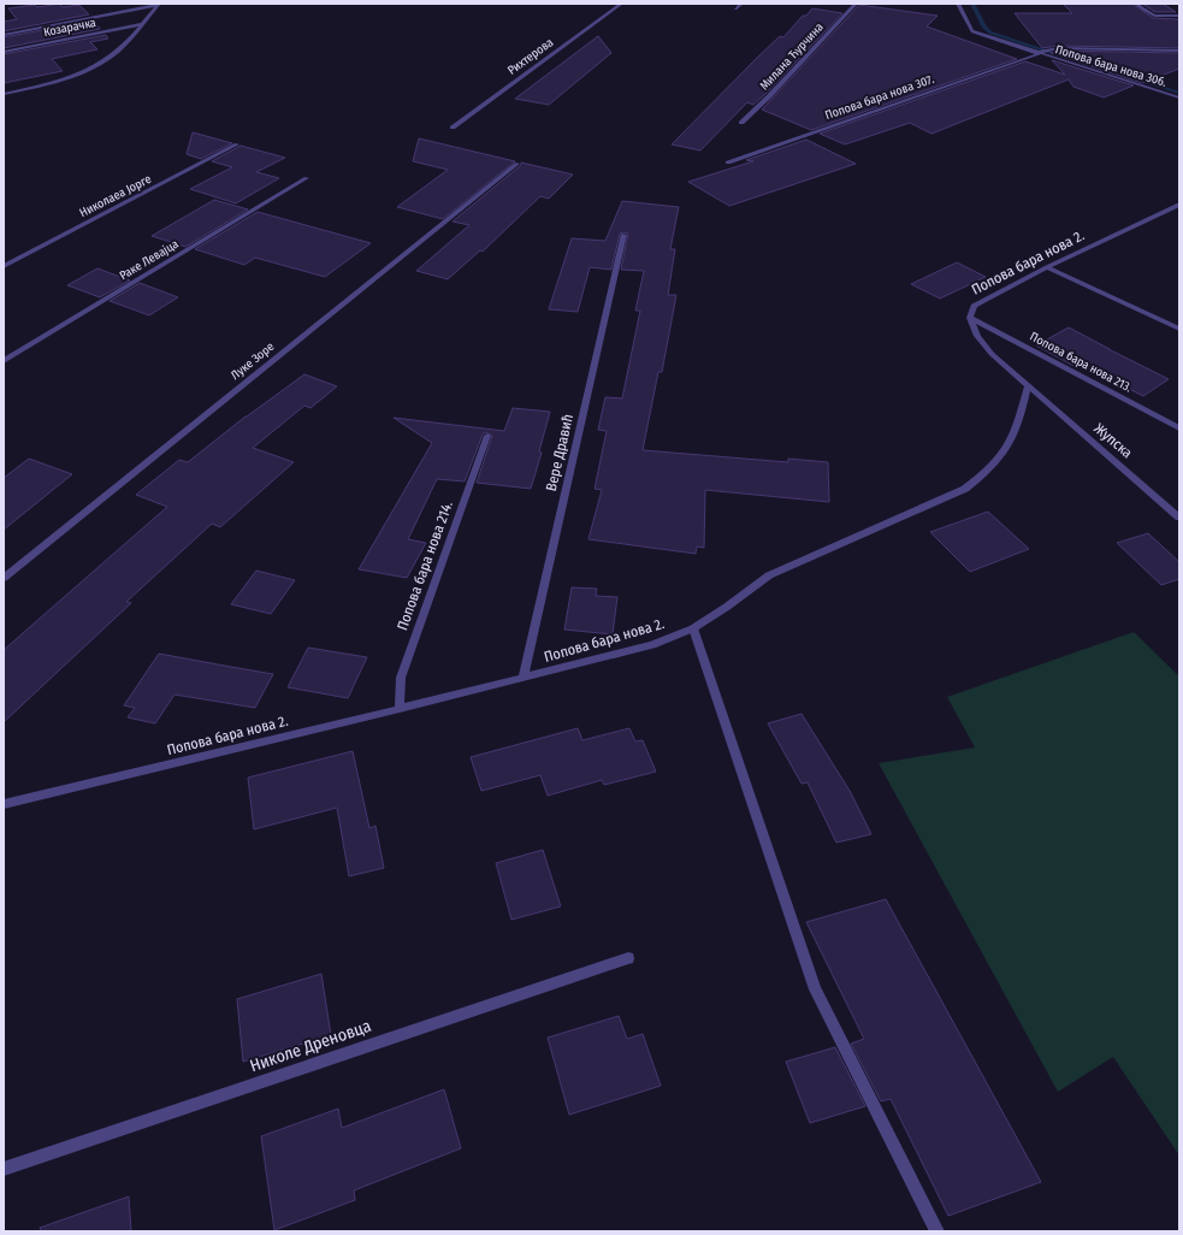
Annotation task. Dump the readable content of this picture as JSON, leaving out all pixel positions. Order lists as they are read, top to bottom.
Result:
{
  "streets": {
    "street": [
      "Козарачка",
      "Рихтерова",
      "Милана Ћурчина",
      "Попова бара нова 306.",
      "Попова бара нова 307.",
      "Николаеа Јорге",
      "Раке Левајца",
      "Попова бара нова 2.",
      "Луке Зоре",
      "Попова бара нова 213.",
      "Жупска",
      "Вере Дравић",
      "Попова бара нова 214.",
      "Николе Дреновца"
    ]
  },
  "crossings": [
    ["Попова бара нова 306.", "Попова бара нова 307."],
    ["Попова бара нова 2.", "Попова бара нова 213."],
    ["Попова бара нова 2.", "Жупска"],
    ["Попова бара нова 2.", "Вере Дравић"],
    ["Попова бара нова 2.", "Попова бара нова 214."]
  ]
}
